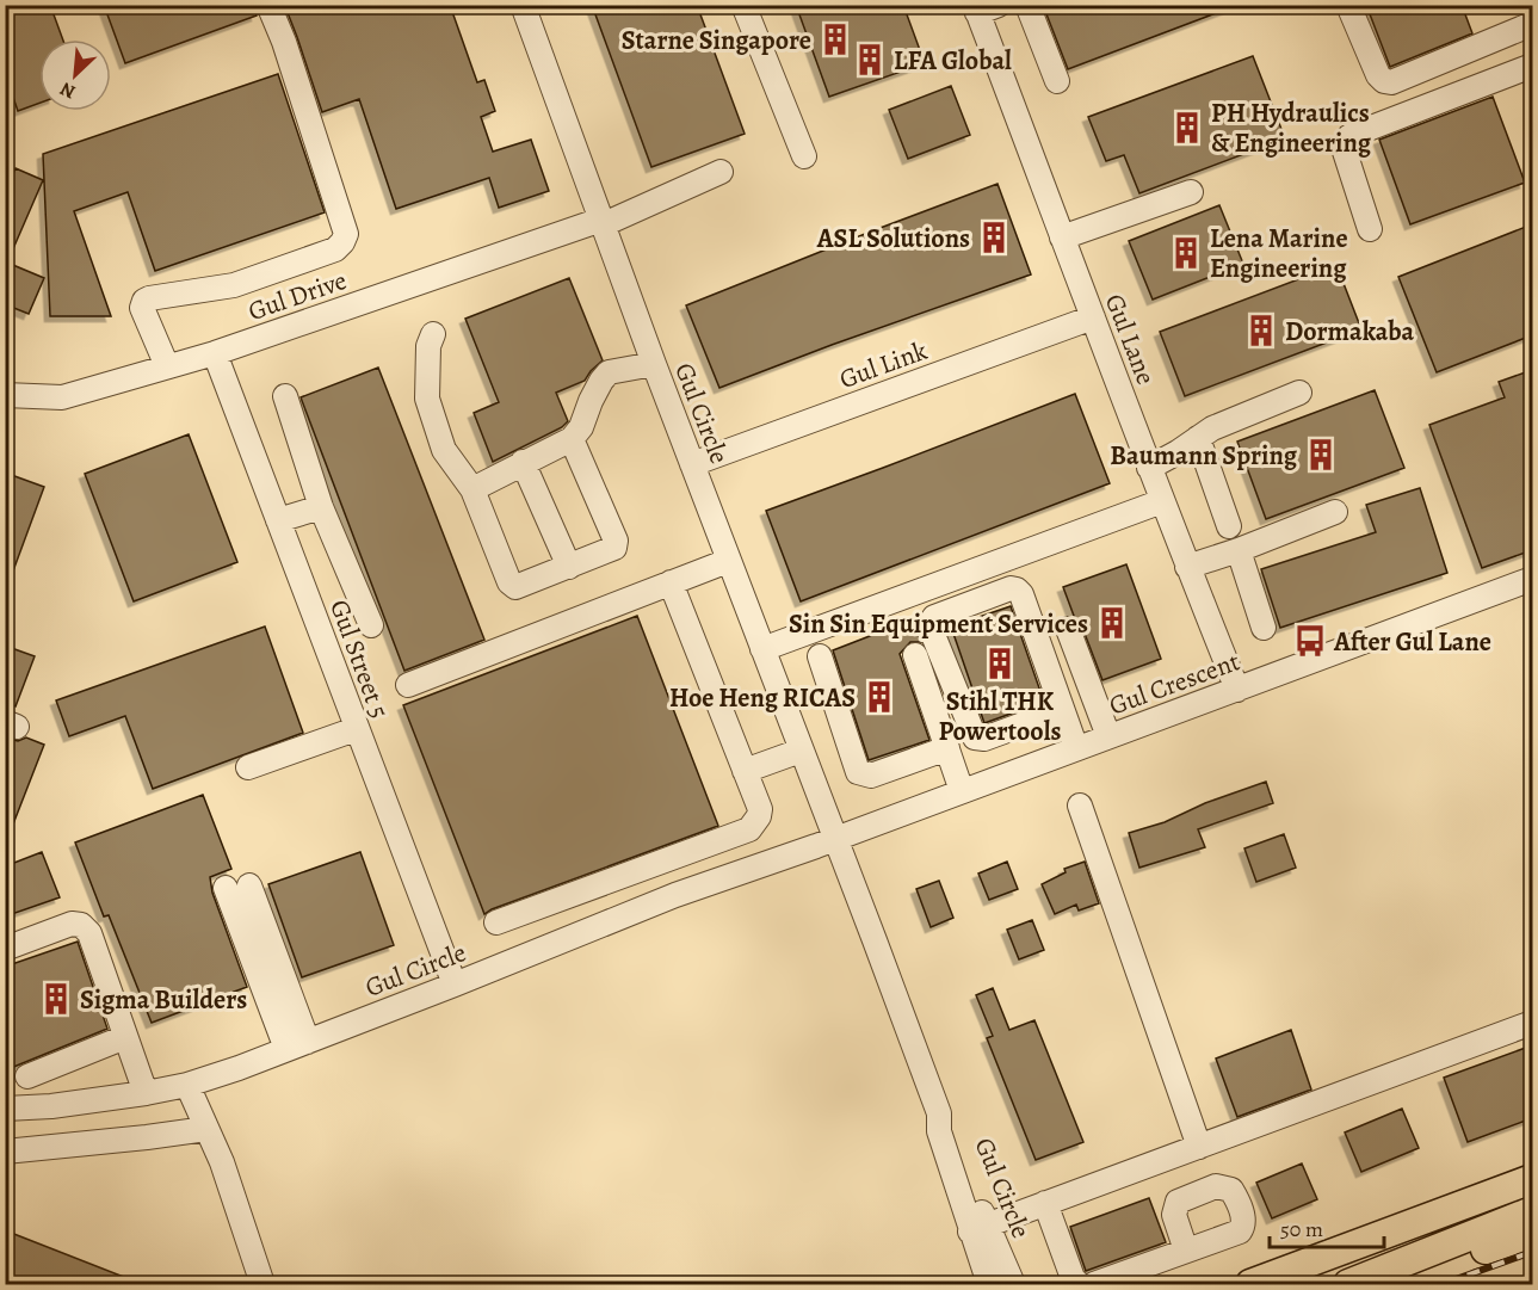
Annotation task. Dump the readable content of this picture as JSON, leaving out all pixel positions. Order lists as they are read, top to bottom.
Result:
{
  "streets": {
    "street": [
      "Gul Drive",
      "Gul Lane",
      "Gul Link",
      "Gul Circle",
      "Gul Street 5",
      "Gul Crescent"
    ]
  },
  "crossings": [
    ["Gul Drive", "Gul Circle"],
    ["Gul Drive", "Gul Street 5"],
    ["Gul Lane", "Gul Link"],
    ["Gul Lane", "Gul Crescent"],
    ["Gul Link", "Gul Circle"],
    ["Gul Circle", "Gul Street 5"],
    ["Gul Circle", "Gul Crescent"]
  ],
  "places": {
    "building": [
      "Starne Singapore",
      "LFA Global",
      "PH Hydraulics & Engineering",
      "ASL Solutions",
      "Lena Marine Engineering",
      "Dormakaba",
      "Baumann Spring",
      "Sin Sin Equipment Services",
      "Stihl THK Powertools",
      "Hoe Heng RICAS",
      "Sigma Builders"
    ],
    "bus stop": ["After Gul Lane"]
  },
  "scale_bar": "50 m",
  "north": "bottom left"
}
